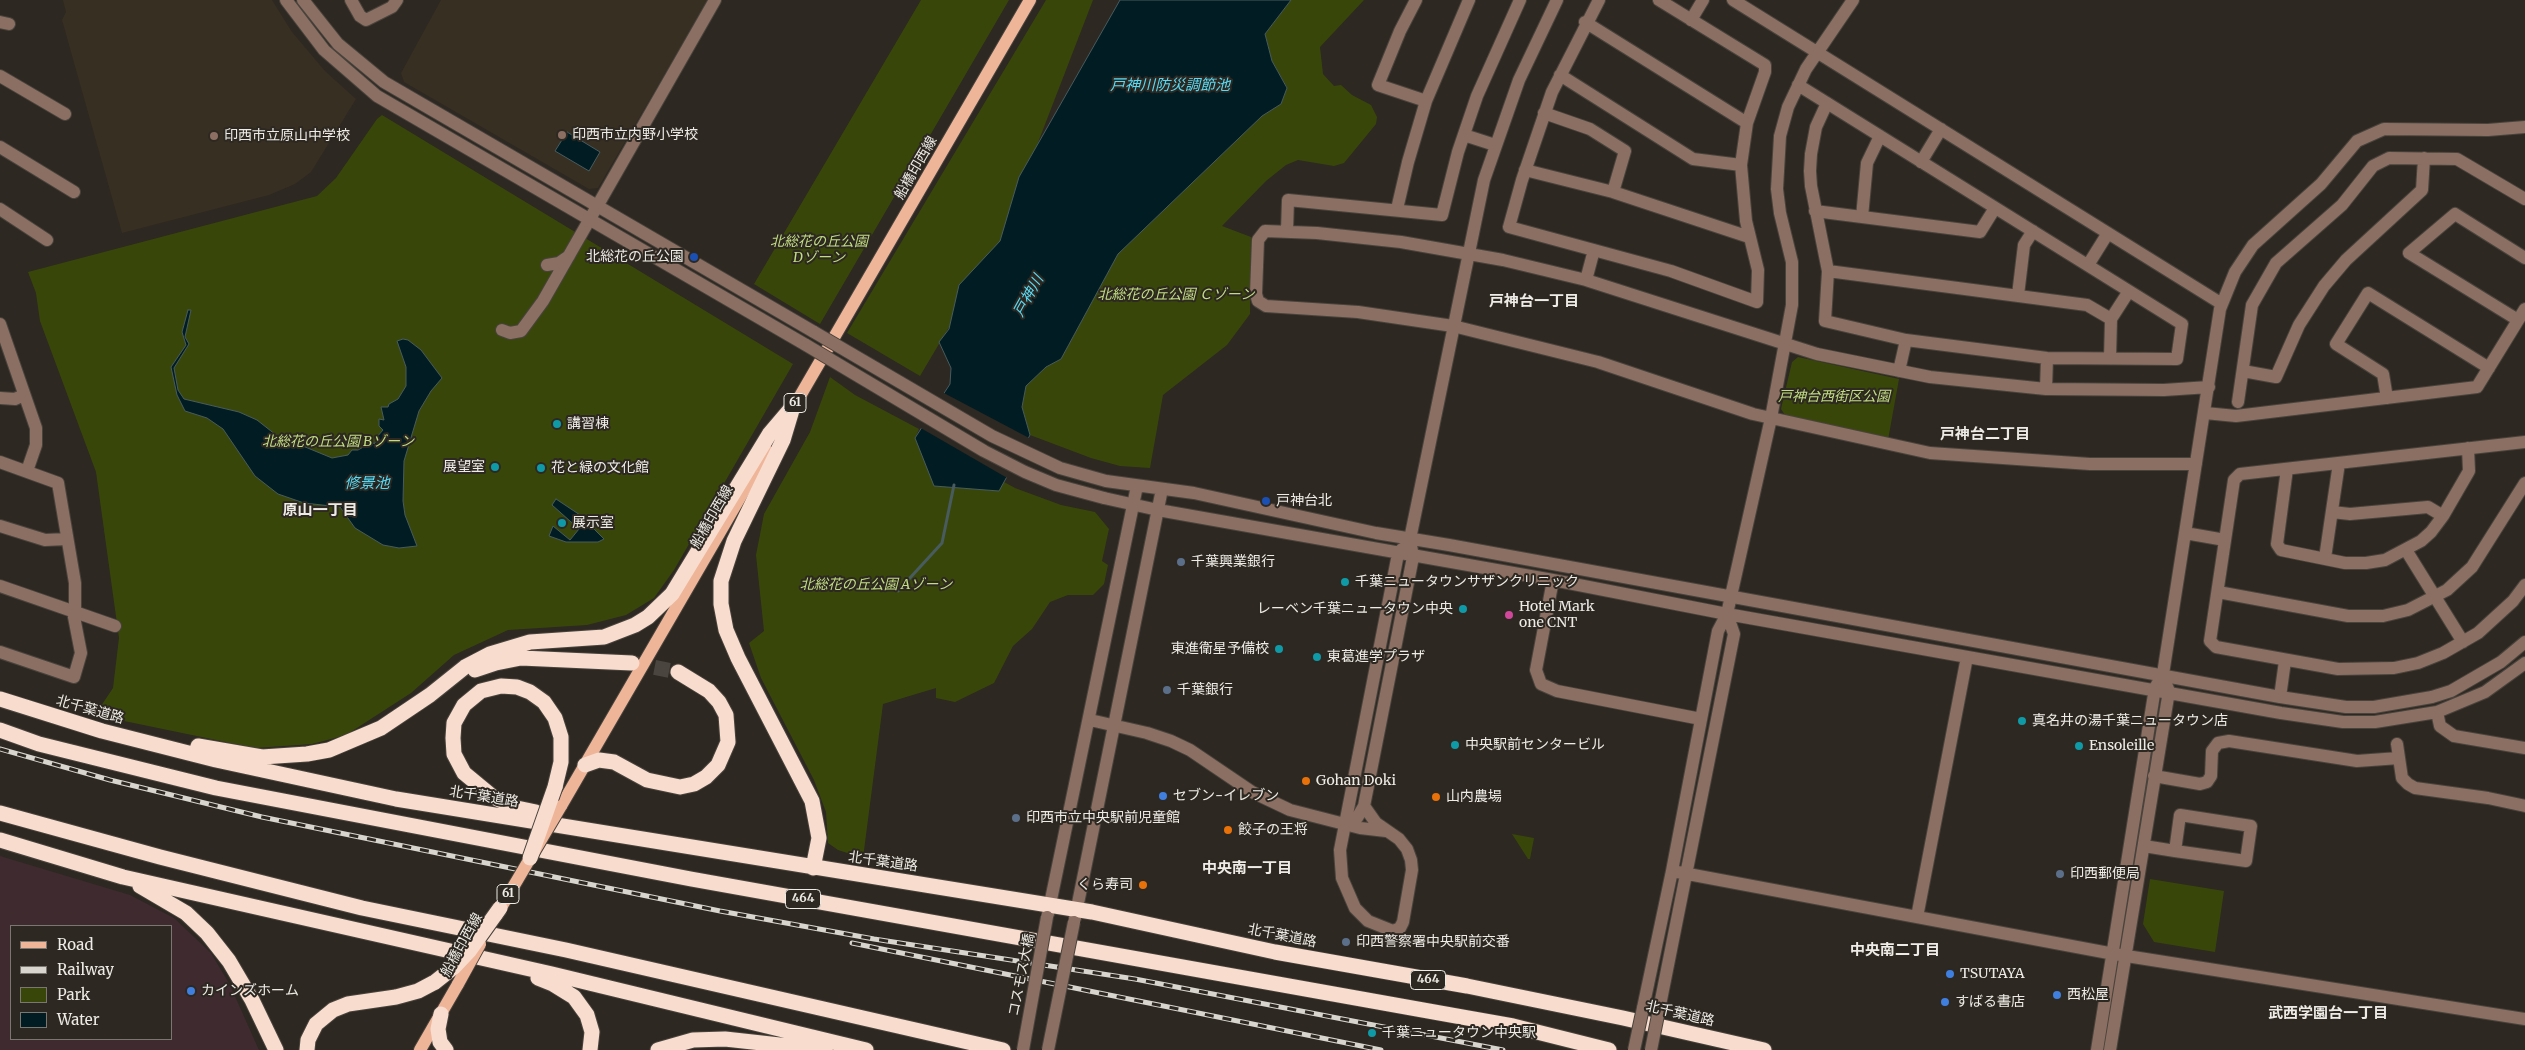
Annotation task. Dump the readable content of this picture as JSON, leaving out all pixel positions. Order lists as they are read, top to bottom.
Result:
{
  "streets": {
    "highway": ["北千葉道路", "464"],
    "main road": ["船橋印西線", "61"],
    "street": ["コスモス大橋"]
  },
  "crossings": [
    ["北千葉道路", "コスモス大橋"]
  ],
  "districts": [
    "戸神台一丁目",
    "戸神台二丁目",
    "原山一丁目",
    "中央南一丁目",
    "中央南二丁目",
    "武西学園台一丁目"
  ],
  "water": ["戸神川防災調節池", "戸神川", "修景池"],
  "parks": [
    "北総花の丘公園 Dゾーン",
    "北総花の丘公園 Ｃゾーン",
    "戸神台西街区公園",
    "北総花の丘公園 Bゾーン",
    "北総花の丘公園 Aゾーン"
  ],
  "places": [
    "印西市立内野小学校",
    "印西市立原山中学校",
    "北総花の丘公園",
    "講習棟",
    "展望室",
    "花と緑の文化館",
    "戸神台北",
    "展示室",
    "千葉興業銀行",
    "千葉ニュータウンサザンクリニック",
    "レーベン千葉ニュータウン中央",
    "Hotel Mark one CNT",
    "東進衛星予備校",
    "東葛進学プラザ",
    "千葉銀行",
    "真名井の湯千葉ニュータウン店",
    "中央駅前センタービル",
    "Ensoleille",
    "Gohan Doki",
    "セブン-イレブン",
    "山内農場",
    "印西市立中央駅前児童館",
    "餃子の王将",
    "印西郵便局",
    "くら寿司",
    "印西警察署中央駅前交番",
    "TSUTAYA",
    "カインズホーム",
    "西松屋",
    "すばる書店",
    "千葉ニュータウン中央駅"
  ],
  "legend": [
    "Road",
    "Railway",
    "Park",
    "Water"
  ]
}
